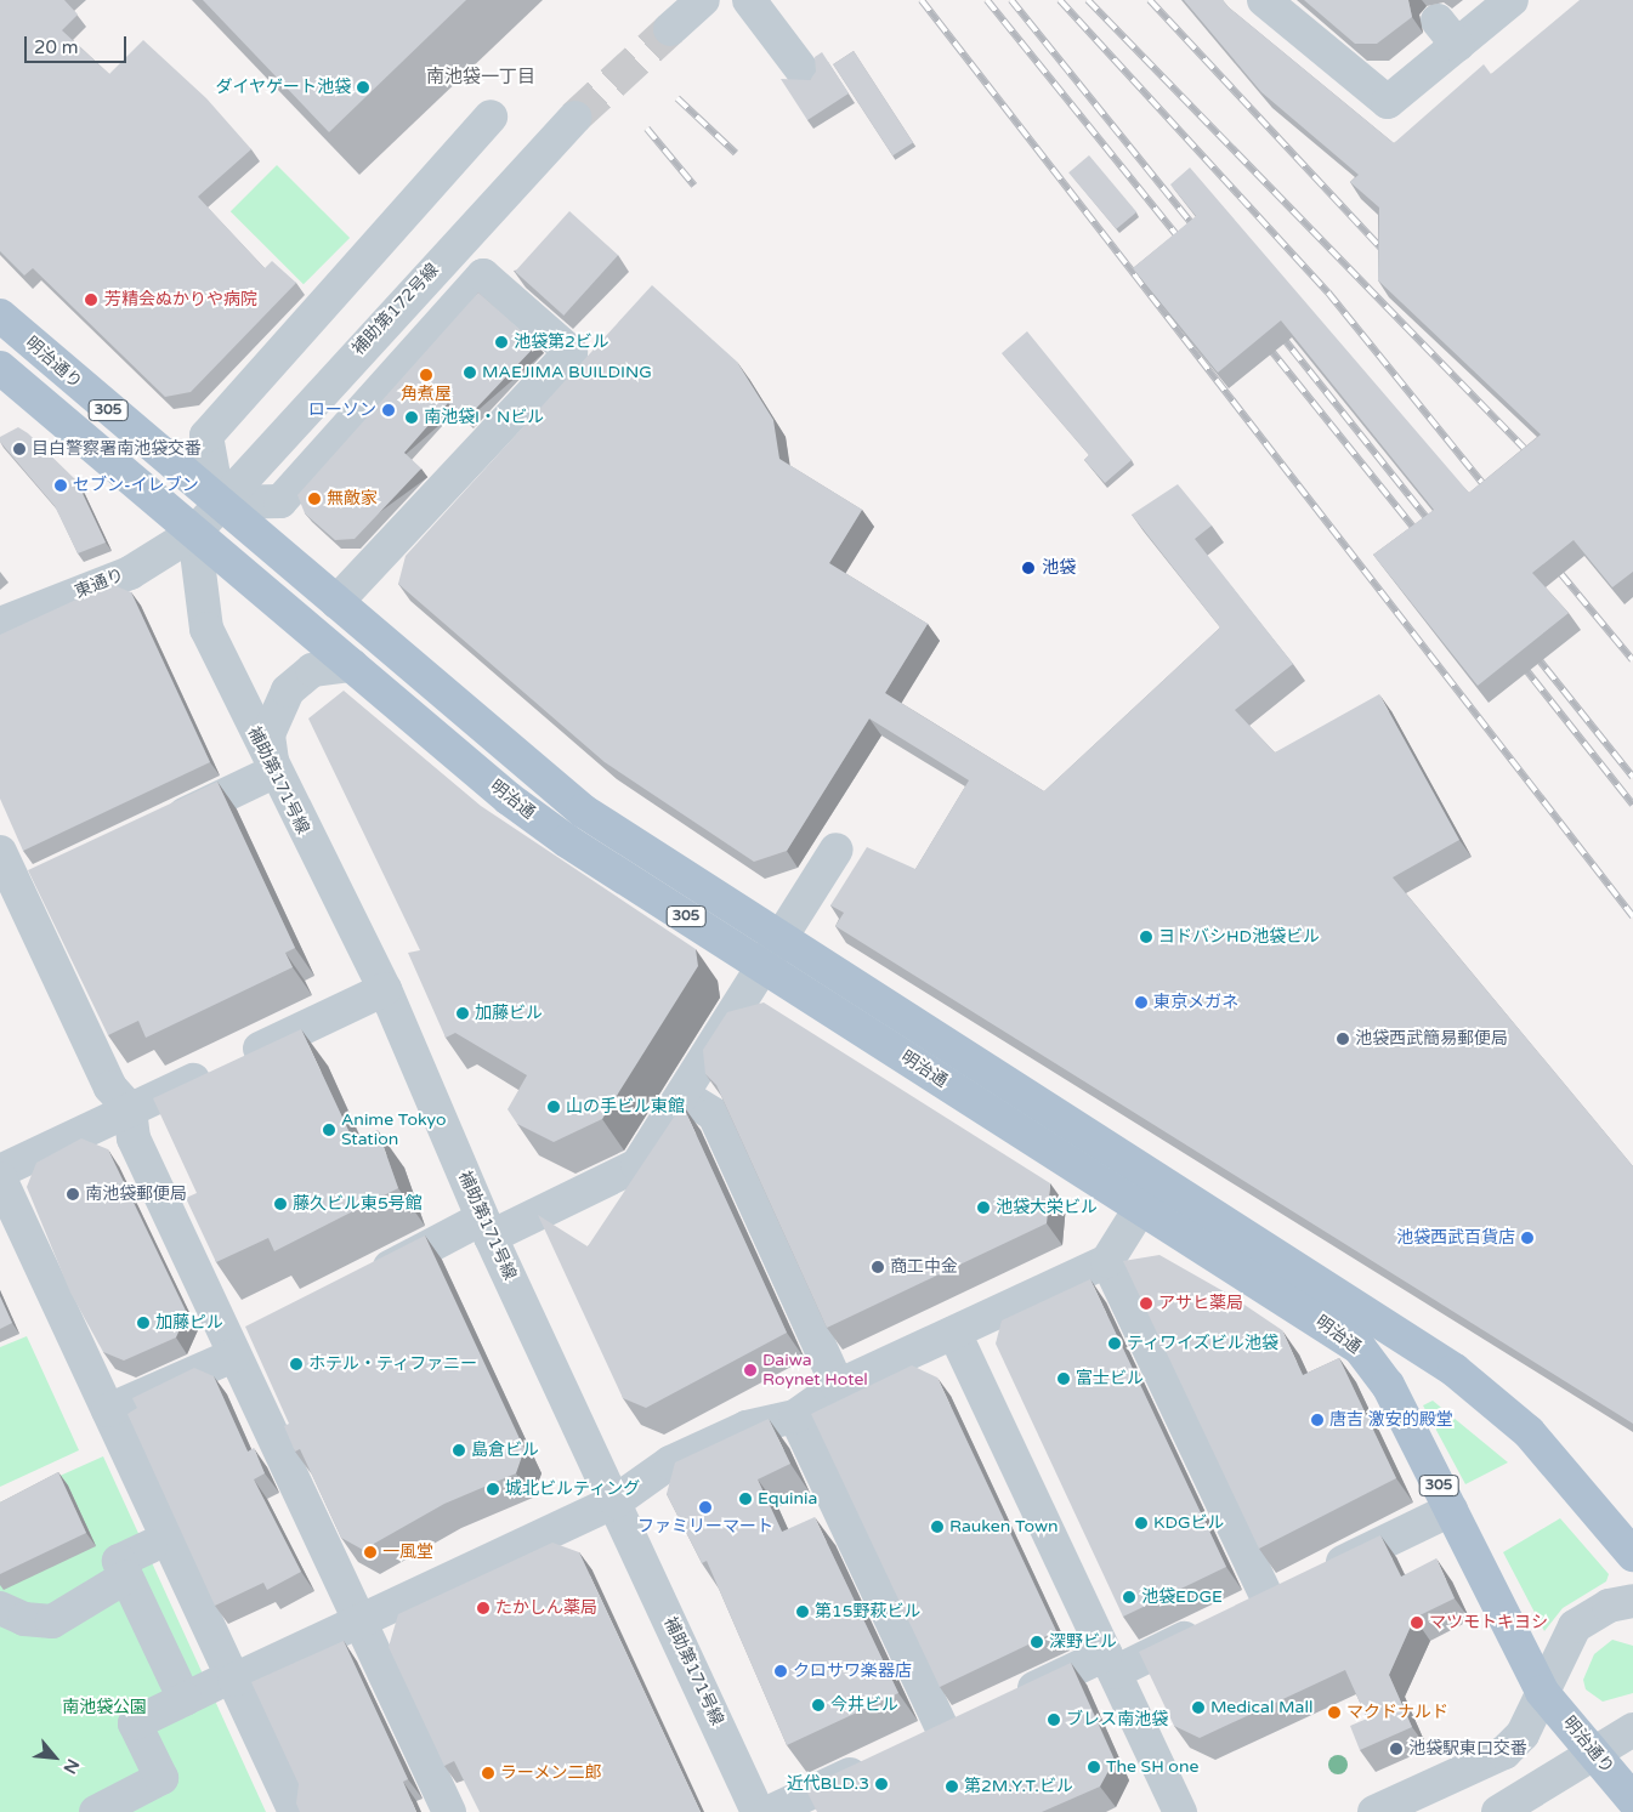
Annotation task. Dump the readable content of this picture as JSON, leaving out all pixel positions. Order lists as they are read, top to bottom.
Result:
{
  "streets": {
    "main road": ["明治通り", "305", "明治通"],
    "street": ["補助第172号線", "東通り", "補助第171号線"]
  },
  "crossings": [
    ["補助第172号線", "明治通り"],
    ["補助第172号線", "305"],
    ["補助第172号線", "東通り"],
    ["補助第172号線", "補助第171号線"],
    ["補助第172号線", "明治通"],
    ["明治通り", "明治通"],
    ["305", "東通り"],
    ["305", "補助第171号線"],
    ["305", "明治通"],
    ["東通り", "補助第171号線"],
    ["東通り", "明治通"],
    ["補助第171号線", "明治通"]
  ],
  "districts": ["南池袋一丁目"],
  "parks": ["南池袋公園"],
  "places": [
    "ダイヤゲート池袋",
    "芳精会ぬかりや病院",
    "池袋第2ビル",
    "MAEJIMA BUILDING",
    "角煮屋",
    "ローソン",
    "南池袋I・Nビル",
    "目白警察署南池袋交番",
    "セブン-イレブン",
    "無敵家",
    "池袋",
    "ヨドバシHD池袋ビル",
    "東京メガネ",
    "加藤ビル",
    "池袋西武簡易郵便局",
    "山の手ビル東館",
    "Anime Tokyo Station",
    "南池袋郵便局",
    "藤久ビル東5号館",
    "池袋大栄ビル",
    "池袋西武百貨店",
    "商工中金",
    "アサヒ薬局",
    "加藤ピル",
    "ティワイズビル池袋",
    "ホテル・ティファニー",
    "Daiwa Roynet Hotel",
    "富士ビル",
    "唐吉 激安的殿堂",
    "島倉ビル",
    "城北ビルティング",
    "Equinia",
    "ファミリーマート",
    "KDGビル",
    "Rauken Town",
    "一風堂",
    "池袋EDGE",
    "たかしん薬局",
    "第15野萩ビル",
    "マツモトキヨシ",
    "深野ビル",
    "クロサワ楽器店",
    "今井ビル",
    "Medical Mall",
    "マクドナルド",
    "ブレス南池袋",
    "池袋駅東口交番",
    "The SH one",
    "ラーメン二郎",
    "近代BLD.3",
    "第2M.Y.T.ビル"
  ],
  "scale_bar": "20 m",
  "north": "bottom right"
}
